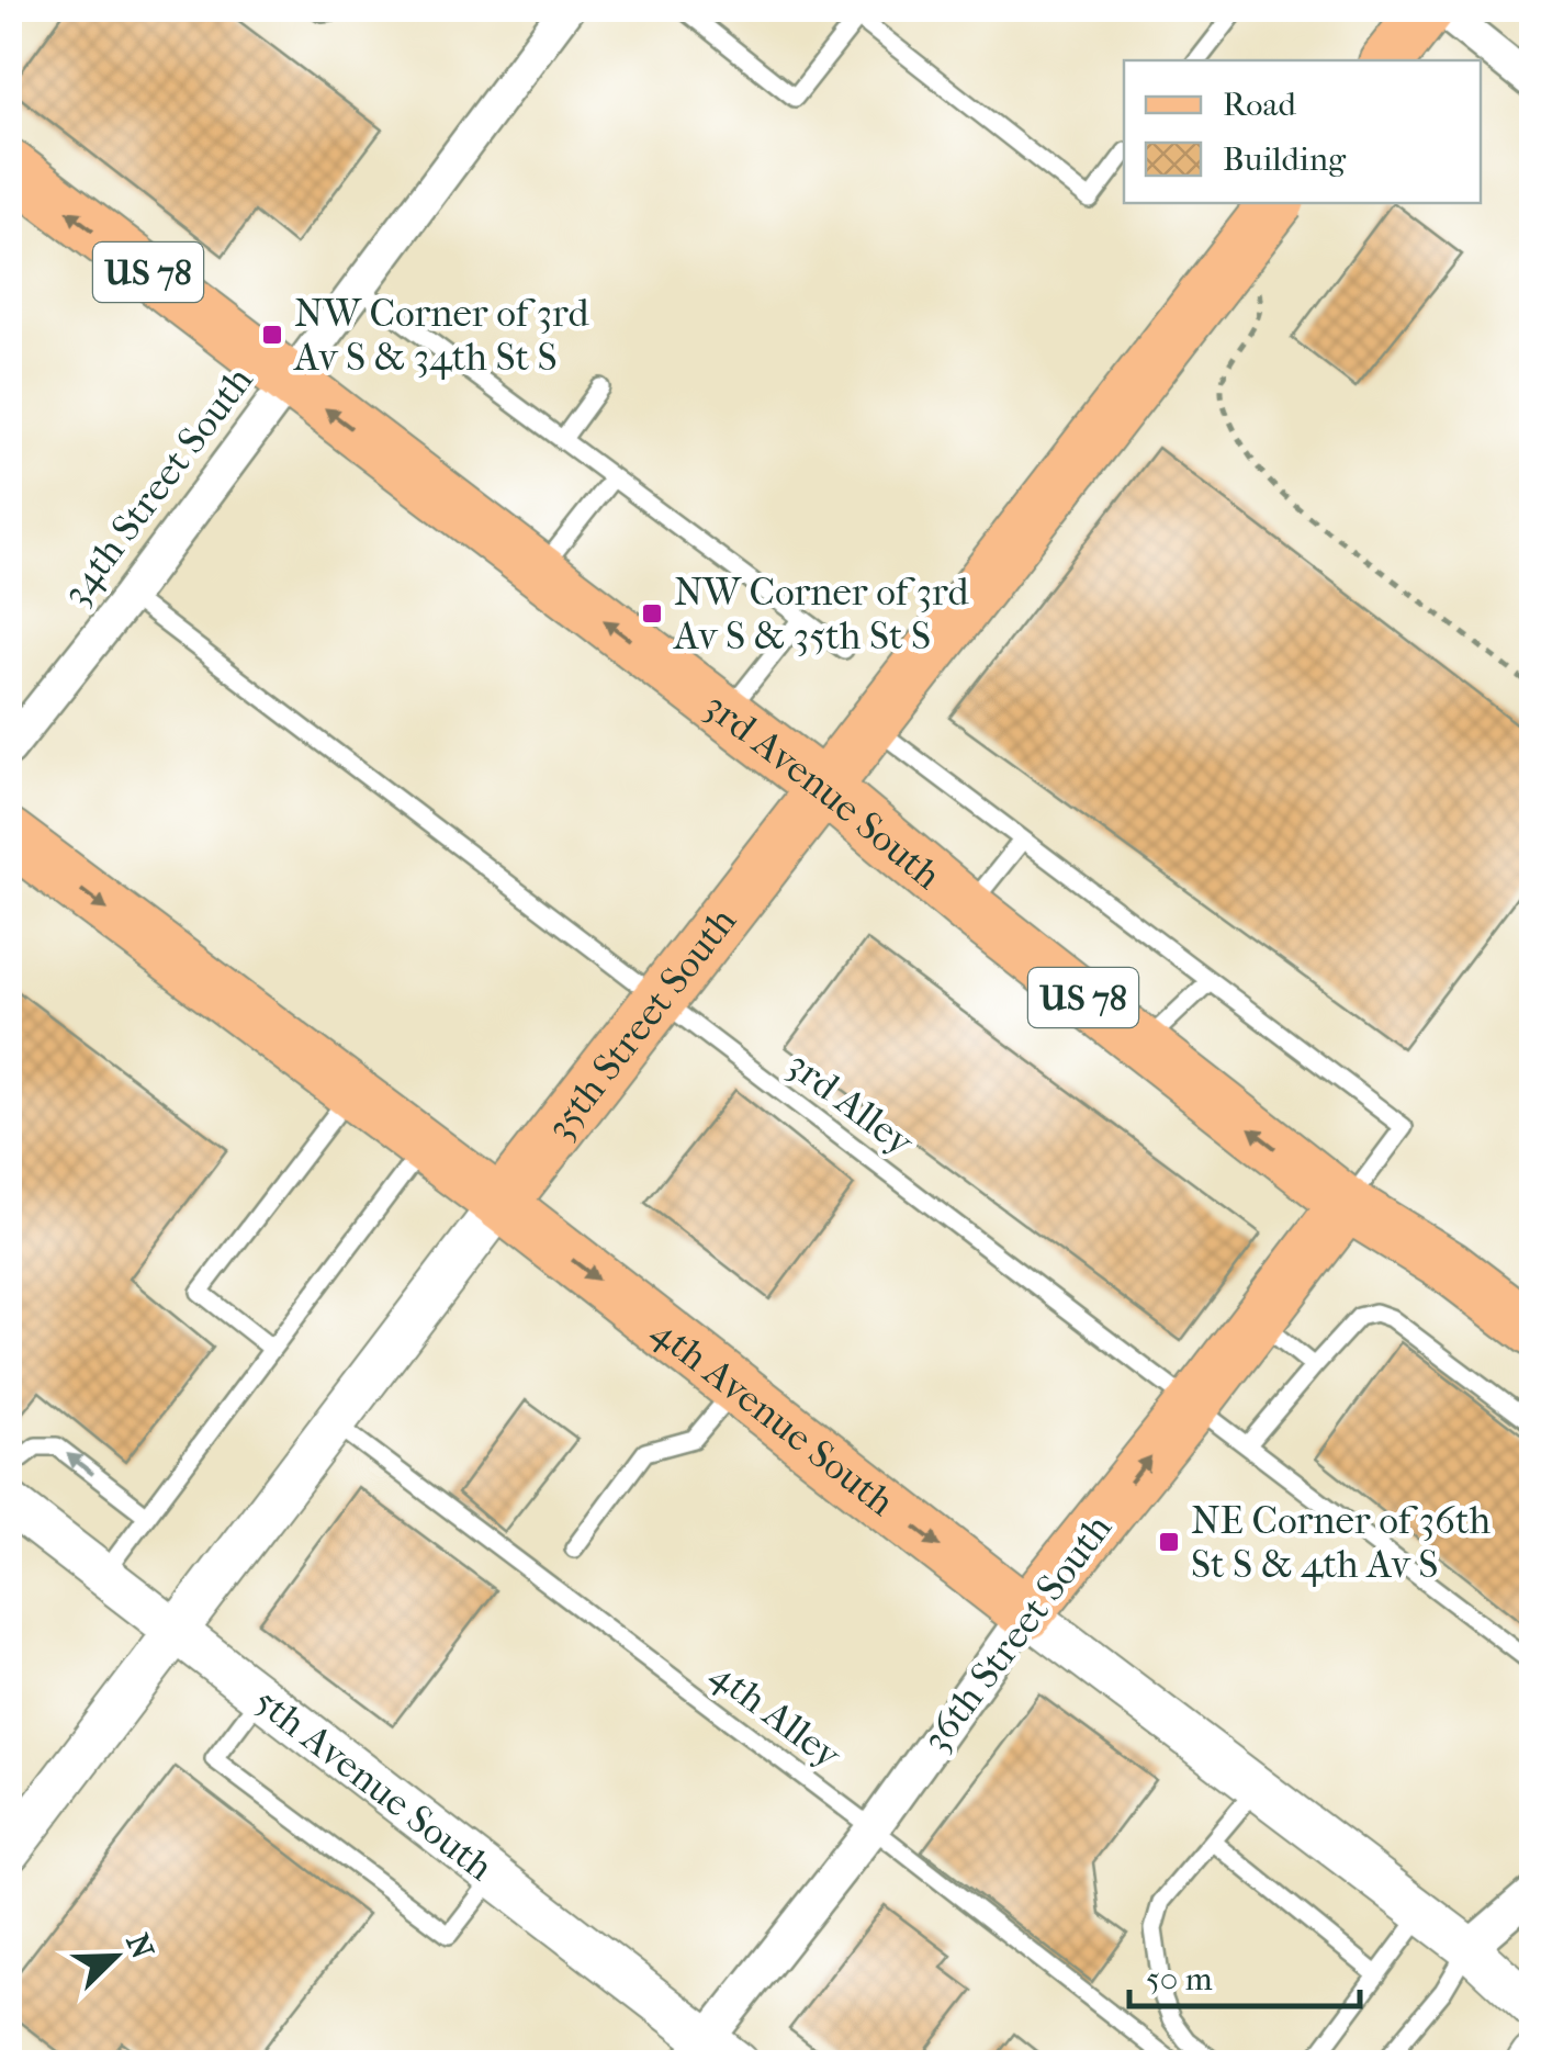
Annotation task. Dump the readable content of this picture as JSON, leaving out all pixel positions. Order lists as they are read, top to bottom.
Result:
{
  "streets": {
    "main road": [
      "US 78",
      "3rd Avenue South",
      "35th Street South",
      "4th Avenue South",
      "36th Street South"
    ],
    "street": ["34th Street South", "5th Avenue South"],
    "lane": ["3rd Alley", "4th Alley"]
  },
  "crossings": [
    ["34th Street South", "3rd Avenue South"],
    ["34th Street South", "3rd Alley"],
    ["3rd Avenue South", "35th Street South"],
    ["3rd Avenue South", "36th Street South"],
    ["35th Street South", "3rd Alley"],
    ["35th Street South", "4th Avenue South"],
    ["35th Street South", "4th Alley"],
    ["35th Street South", "5th Avenue South"],
    ["3rd Alley", "36th Street South"],
    ["4th Avenue South", "36th Street South"],
    ["36th Street South", "4th Alley"],
    ["36th Street South", "5th Avenue South"]
  ],
  "one_way": ["3rd Avenue South", "4th Avenue South"],
  "places": {
    "transit": ["NW Corner of 3rd Av S & 34th St S", "NW Corner of 3rd Av S & 35th St S", "NE Corner of 36th St S & 4th Av S"]
  },
  "legend": ["Road", "Building"],
  "scale_bar": "50 m",
  "north": "top right"
}
